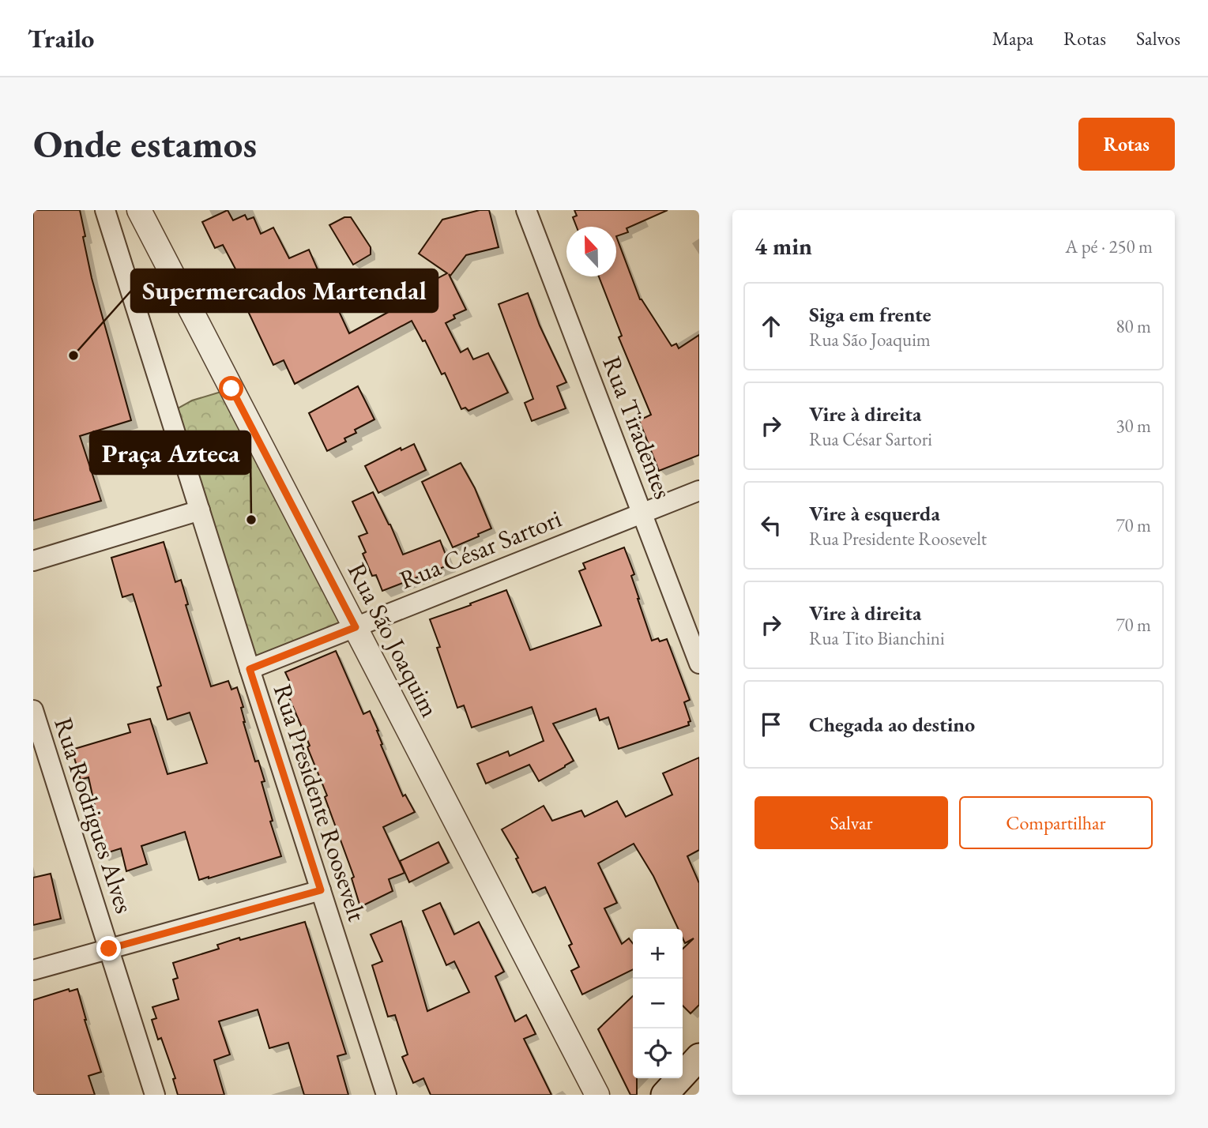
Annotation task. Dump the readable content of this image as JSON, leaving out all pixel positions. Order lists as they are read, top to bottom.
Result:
{
  "streets": {
    "street": [
      "Rua Tiradentes",
      "Rua César Sartori",
      "Rua São Joaquim",
      "Rua Presidente Roosevelt",
      "Rua Rodrigues Alves"
    ]
  },
  "crossings": [
    ["Rua Tiradentes", "Rua César Sartori"],
    ["Rua César Sartori", "Rua São Joaquim"],
    ["Rua César Sartori", "Rua Presidente Roosevelt"]
  ],
  "places": ["Supermercados Martendal", "Praça Azteca"],
  "north": "top",
  "page": {
    "header": "Trailo",
    "nav": ["Mapa", "Rotas", "Salvos"],
    "buttons": [
      "Rotas",
      ["Salvar", "Compartilhar"]
    ],
    "title": "Onde estamos",
    "heading": ["4 min", "A pé · 250 m"],
    "list": [
      ["Siga em frente", "Rua São Joaquim", "80 m"],
      ["Vire à direita", "Rua César Sartori", "30 m"],
      ["Vire à esquerda", "Rua Presidente Roosevelt", "70 m"],
      ["Vire à direita", "Rua Tito Bianchini", "70 m"],
      "Chegada ao destino"
    ],
    "map_buttons": ["+", "−"]
  }
}
